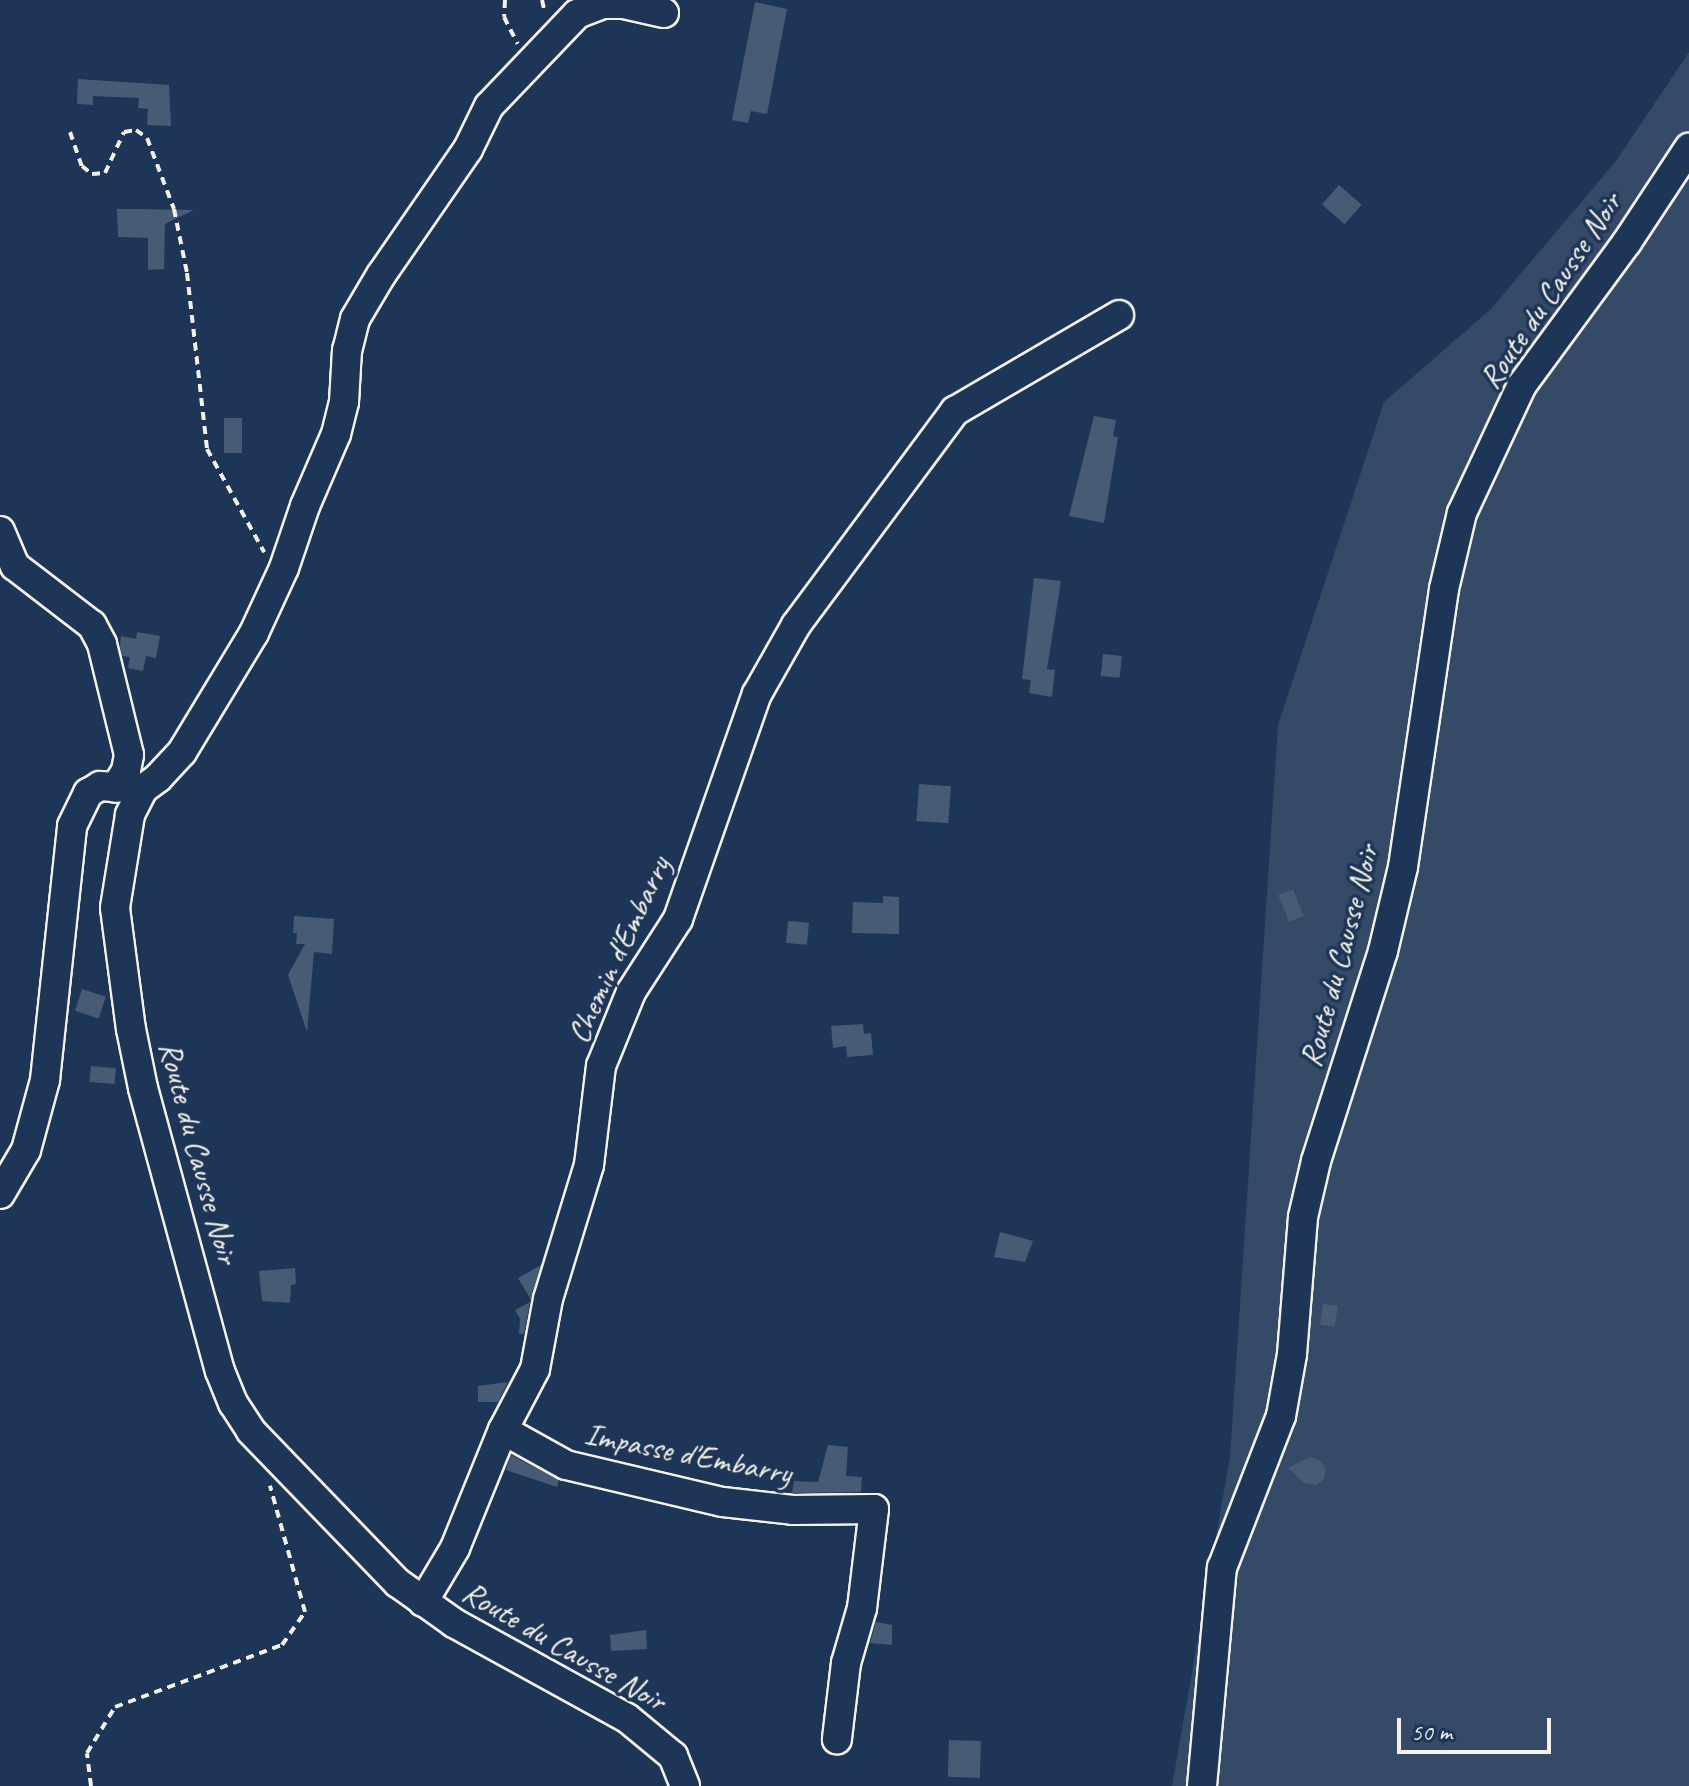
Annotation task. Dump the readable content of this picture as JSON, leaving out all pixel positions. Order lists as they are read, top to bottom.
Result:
{
  "streets": {
    "street": ["Route du Causse Noir", "Chemin d'Embarry", "Impasse d'Embarry"]
  },
  "crossings": [
    ["Route du Causse Noir", "Chemin d'Embarry"],
    ["Chemin d'Embarry", "Impasse d'Embarry"]
  ],
  "scale_bar": "50 m"
}
